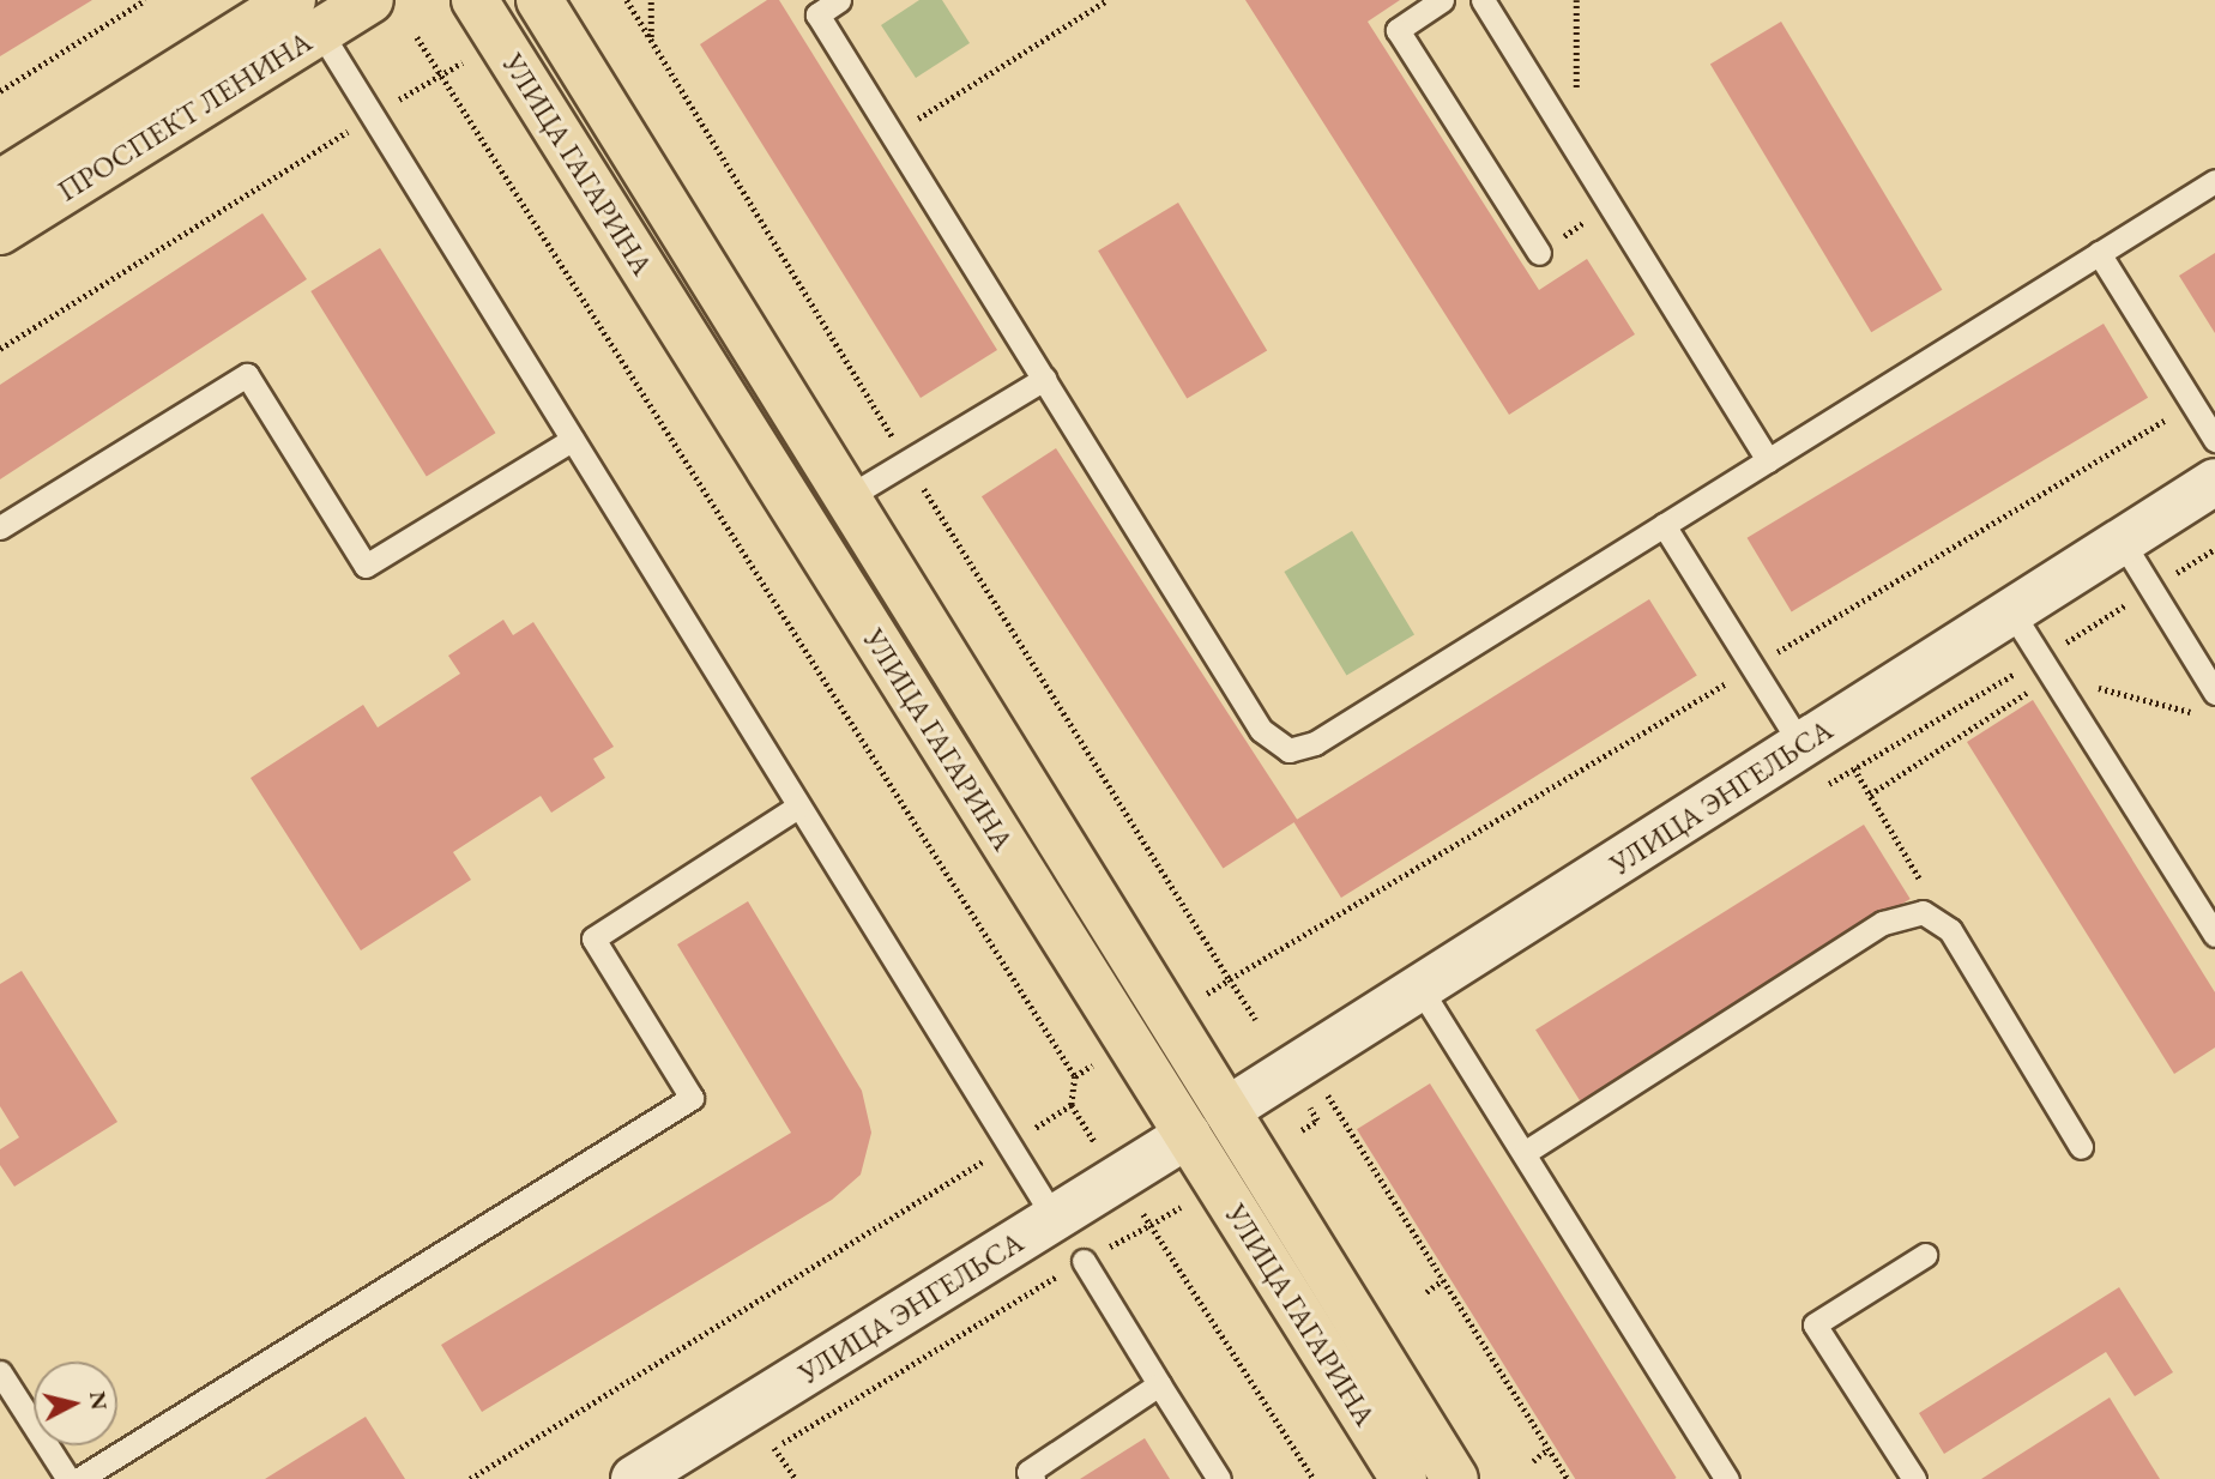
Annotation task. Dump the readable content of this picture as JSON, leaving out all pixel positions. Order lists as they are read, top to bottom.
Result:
{
  "streets": {
    "main road": ["ПРОСПЕКТ ЛЕНИНА", "УЛИЦА ГАГАРИНА"],
    "street": ["УЛИЦА ЭНГЕЛЬСА"]
  },
  "crossings": [
    ["УЛИЦА ГАГАРИНА", "УЛИЦА ЭНГЕЛЬСА"]
  ],
  "north": "right"
}
